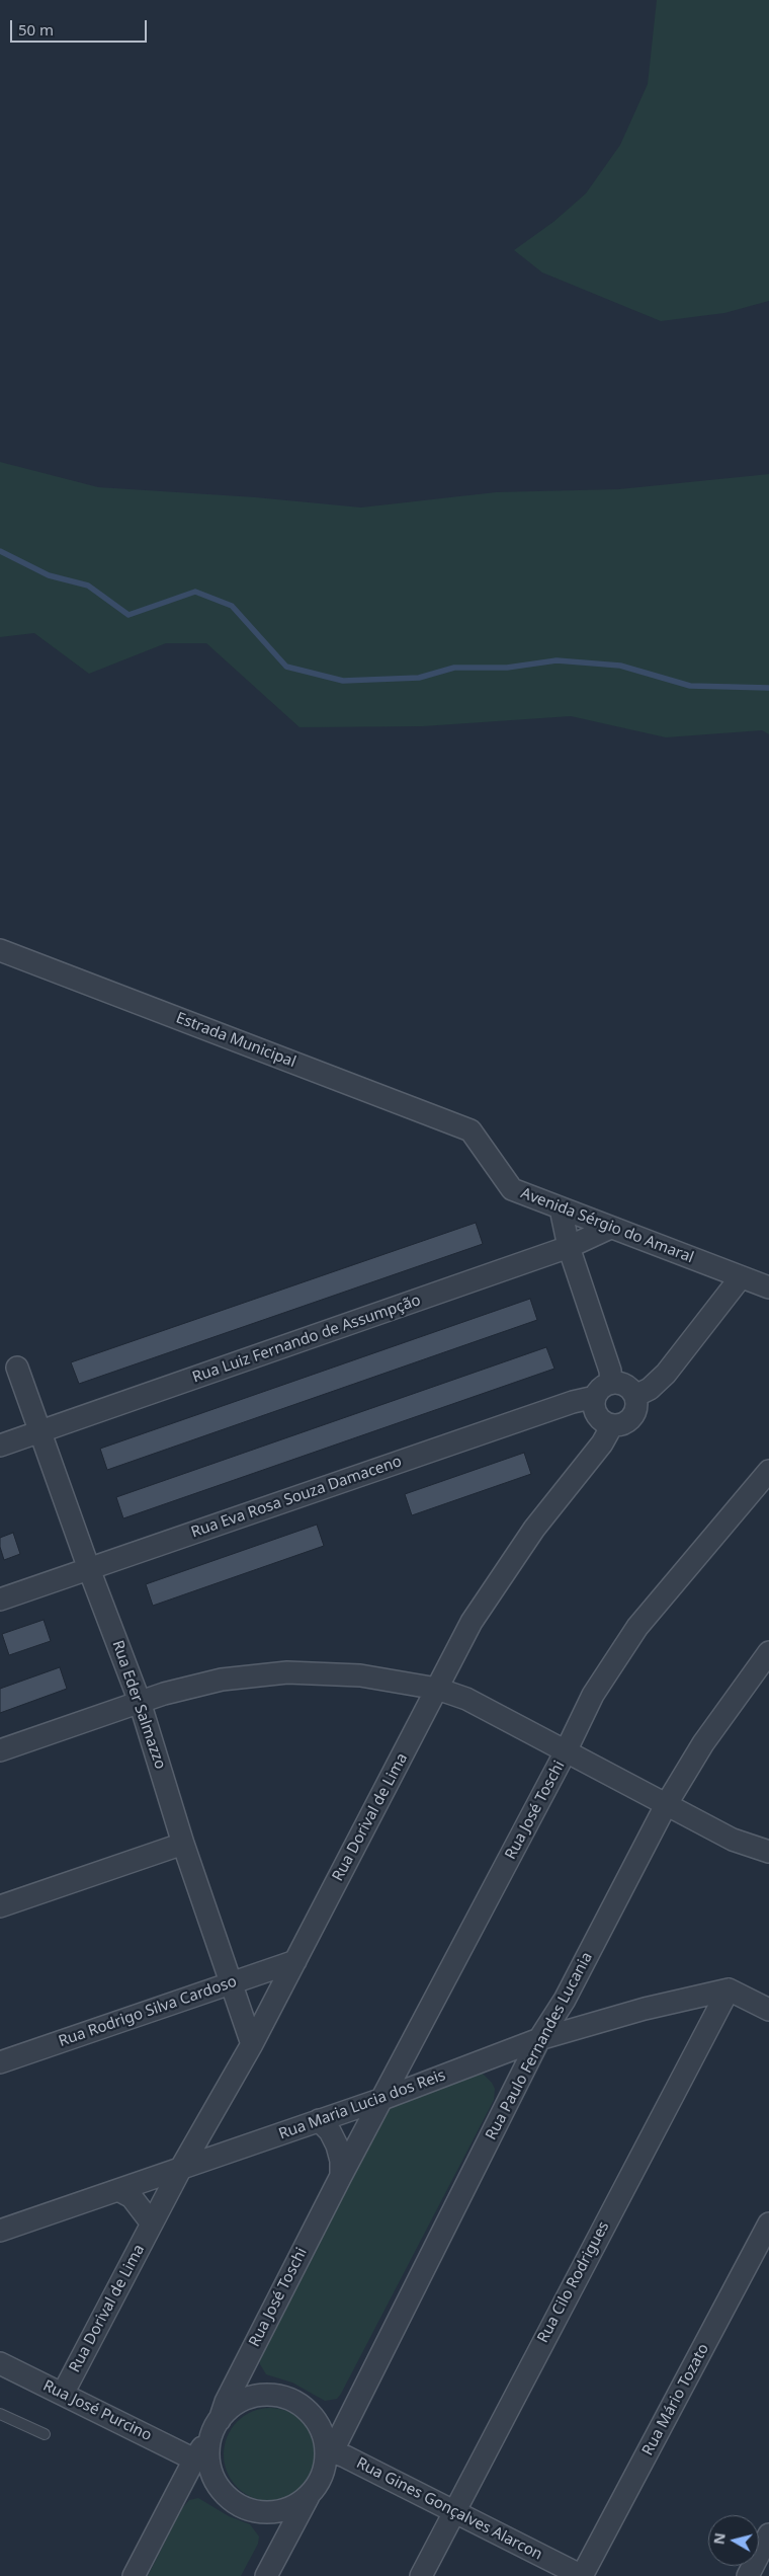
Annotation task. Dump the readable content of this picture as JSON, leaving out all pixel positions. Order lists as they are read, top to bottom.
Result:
{
  "streets": {
    "street": [
      "Estrada Municipal",
      "Avenida Sérgio do Amaral",
      "Rua Luiz Fernando de Assumpção",
      "Rua Eva Rosa Souza Damaceno",
      "Rua Eder Salmazzo",
      "Rua José Toschi",
      "Rua Dorival de Lima",
      "Rua Rodrigo Silva Cardoso",
      "Rua Paulo Fernandes Lucania",
      "Rua Maria Lucia dos Reis",
      "Rua Cilo Rodrigues",
      "Rua Mário Tozato",
      "Rua José Purcino",
      "Rua Gines Gonçalves Alarcon"
    ]
  },
  "crossings": [
    ["Estrada Municipal", "Avenida Sérgio do Amaral"],
    ["Avenida Sérgio do Amaral", "Rua Luiz Fernando de Assumpção"],
    ["Rua Luiz Fernando de Assumpção", "Rua Eder Salmazzo"],
    ["Rua Eva Rosa Souza Damaceno", "Rua Eder Salmazzo"],
    ["Rua Eva Rosa Souza Damaceno", "Rua Dorival de Lima"],
    ["Rua Eder Salmazzo", "Rua Dorival de Lima"],
    ["Rua Eder Salmazzo", "Rua Rodrigo Silva Cardoso"],
    ["Rua José Toschi", "Rua Paulo Fernandes Lucania"],
    ["Rua José Toschi", "Rua Maria Lucia dos Reis"],
    ["Rua José Toschi", "Rua José Purcino"],
    ["Rua José Toschi", "Rua Gines Gonçalves Alarcon"],
    ["Rua Dorival de Lima", "Rua Rodrigo Silva Cardoso"],
    ["Rua Dorival de Lima", "Rua Maria Lucia dos Reis"],
    ["Rua Dorival de Lima", "Rua José Purcino"],
    ["Rua Paulo Fernandes Lucania", "Rua Maria Lucia dos Reis"],
    ["Rua Paulo Fernandes Lucania", "Rua Gines Gonçalves Alarcon"],
    ["Rua Maria Lucia dos Reis", "Rua Cilo Rodrigues"],
    ["Rua Cilo Rodrigues", "Rua Gines Gonçalves Alarcon"],
    ["Rua Mário Tozato", "Rua Gines Gonçalves Alarcon"]
  ],
  "scale_bar": "50 m",
  "north": "left"
}
